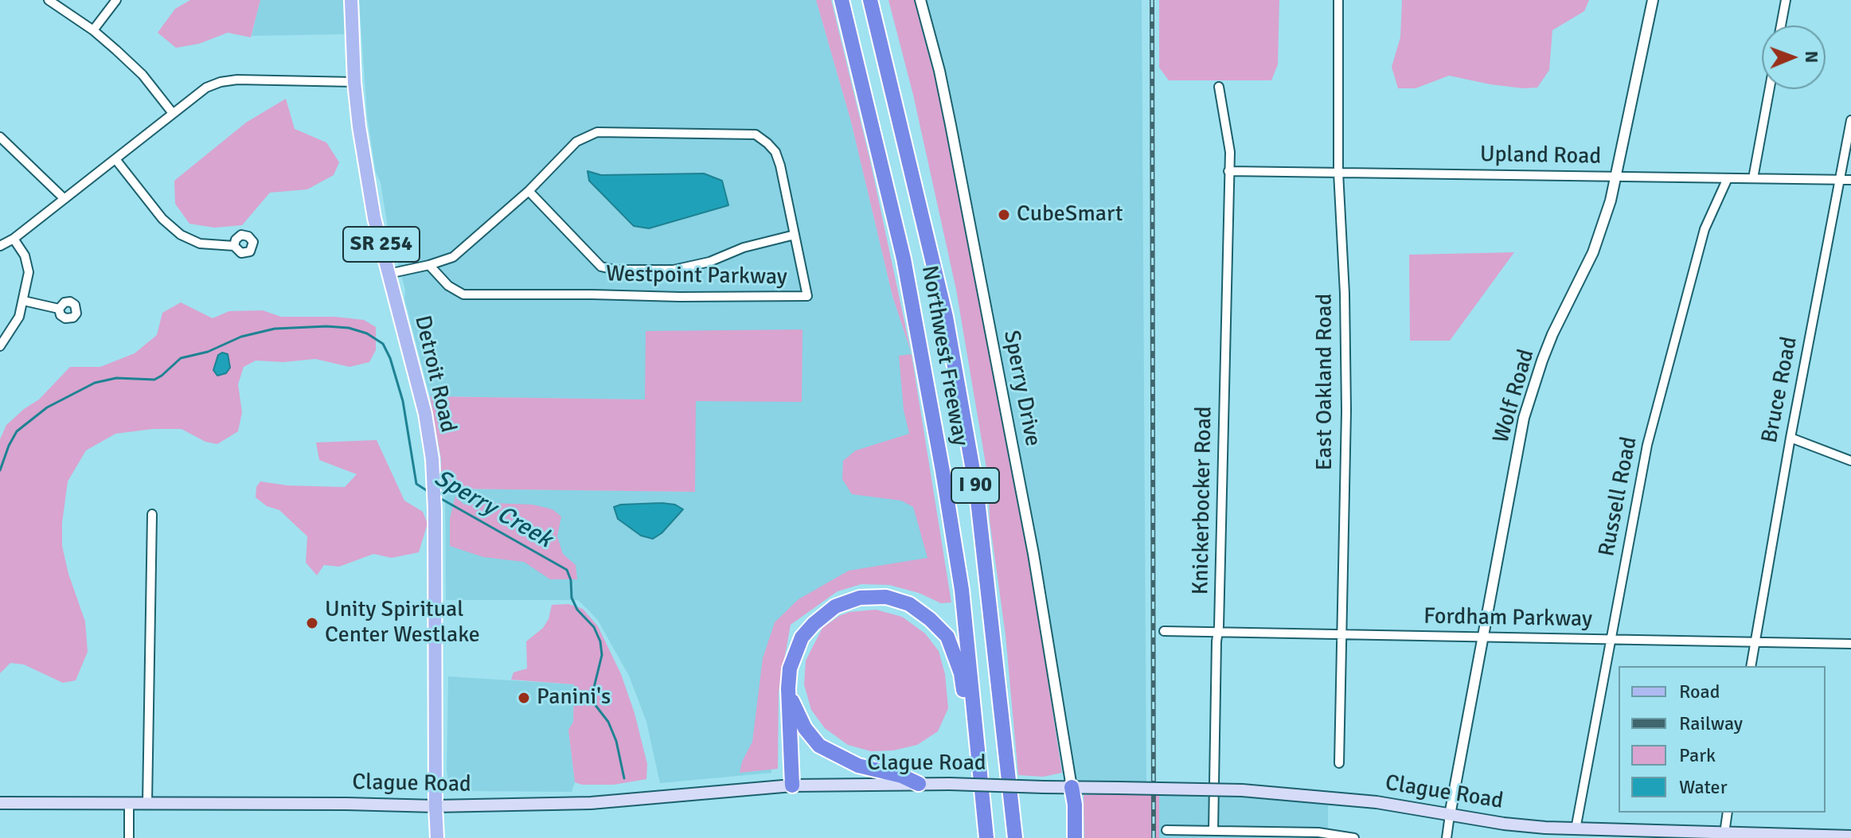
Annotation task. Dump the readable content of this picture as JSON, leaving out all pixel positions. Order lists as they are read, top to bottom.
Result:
{
  "streets": {
    "highway": ["Northwest Freeway", "I 90"],
    "main road": ["SR 254", "Detroit Road", "Clague Road"],
    "street": [
      "Upland Road",
      "Westpoint Parkway",
      "East Oakland Road",
      "Sperry Drive",
      "Bruce Road",
      "Wolf Road",
      "Russell Road",
      "Knickerbocker Road",
      "Fordham Parkway"
    ]
  },
  "crossings": [
    ["Upland Road", "East Oakland Road"],
    ["Upland Road", "Bruce Road"],
    ["Upland Road", "Wolf Road"],
    ["Upland Road", "Russell Road"],
    ["Upland Road", "Knickerbocker Road"],
    ["Westpoint Parkway", "Detroit Road"],
    ["Detroit Road", "Clague Road"],
    ["East Oakland Road", "Fordham Parkway"],
    ["Sperry Drive", "Clague Road"],
    ["Bruce Road", "Fordham Parkway"],
    ["Wolf Road", "Fordham Parkway"],
    ["Wolf Road", "Clague Road"],
    ["Russell Road", "Fordham Parkway"],
    ["Russell Road", "Clague Road"],
    ["Knickerbocker Road", "Fordham Parkway"]
  ],
  "water": ["Sperry Creek"],
  "places": ["CubeSmart", "Unity Spiritual Center Westlake", "Panini's"],
  "legend": [
    "Road",
    "Railway",
    "Park",
    "Water"
  ],
  "north": "right"
}
